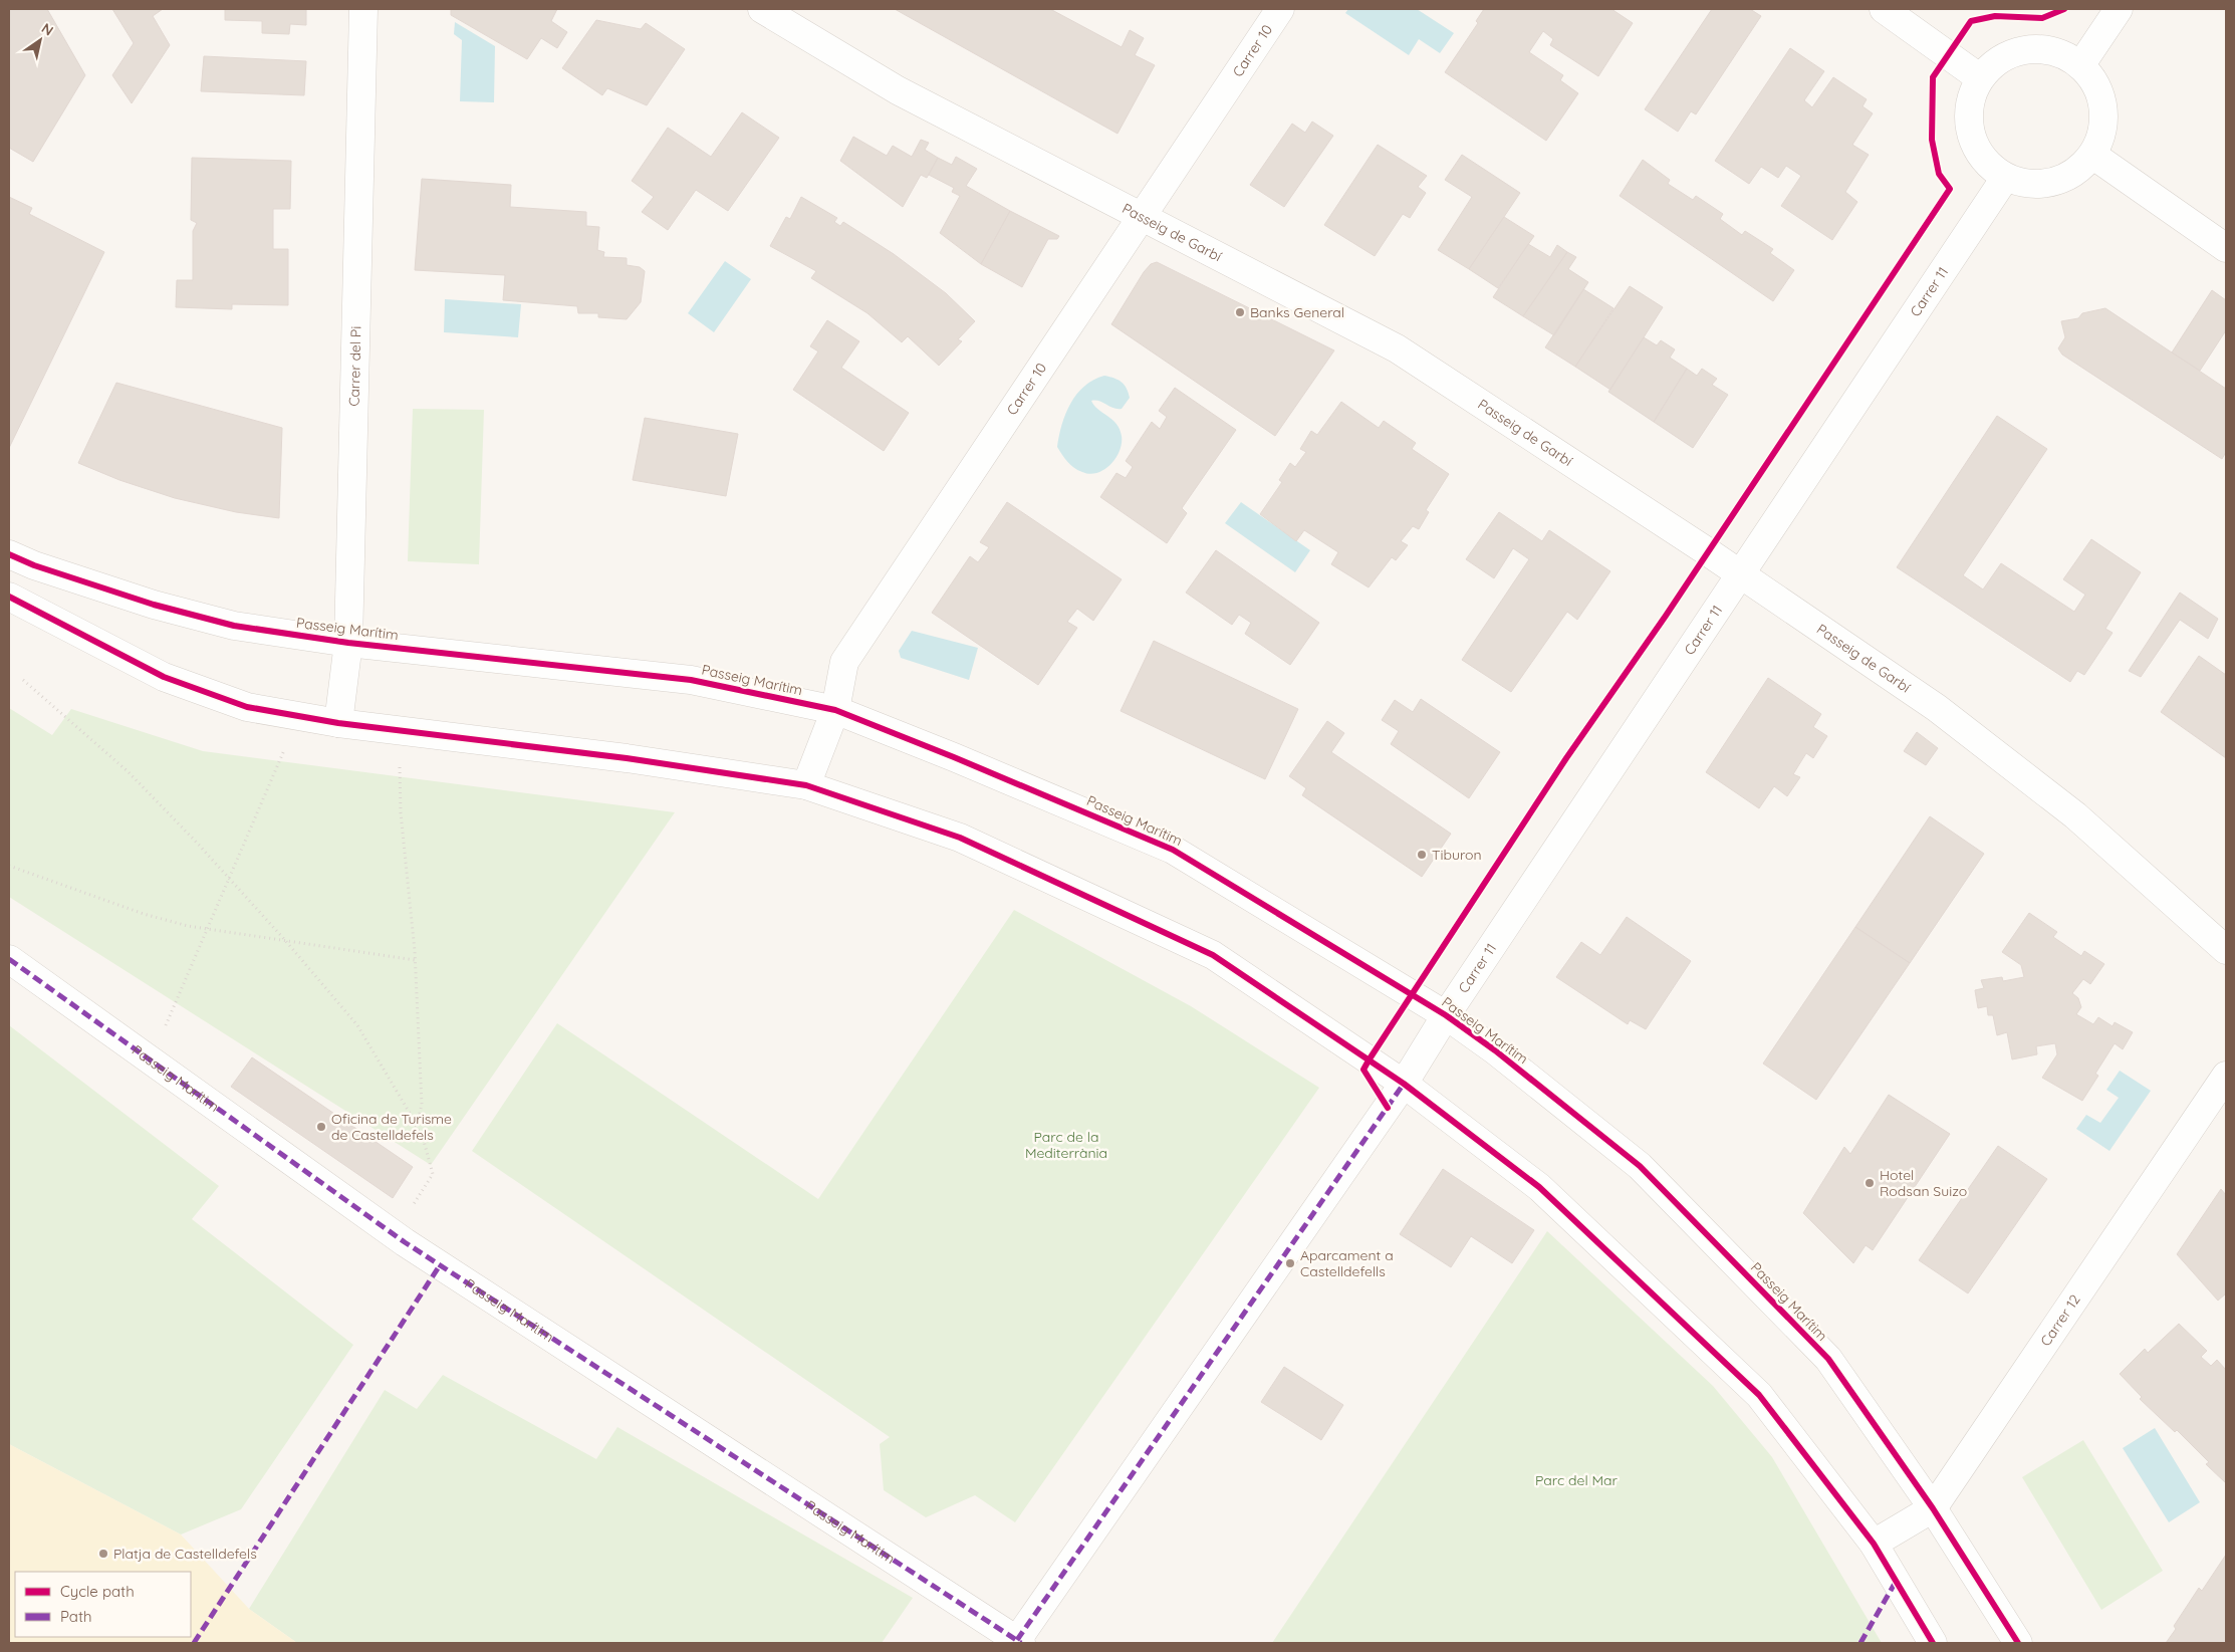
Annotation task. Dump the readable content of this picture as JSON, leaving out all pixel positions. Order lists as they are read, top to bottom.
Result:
{
  "streets": {
    "street": [
      "Carrer 10",
      "Passeig de Garbí",
      "Carrer 11",
      "Carrer del Pi",
      "Passeig Marítim",
      "Carrer 12"
    ]
  },
  "crossings": [
    ["Carrer 10", "Passeig de Garbí"],
    ["Carrer 10", "Passeig Marítim"],
    ["Passeig de Garbí", "Carrer 11"],
    ["Carrer 11", "Passeig Marítim"],
    ["Carrer del Pi", "Passeig Marítim"],
    ["Passeig Marítim", "Carrer 12"]
  ],
  "parks": ["Parc de la Mediterrània", "Parc del Mar"],
  "places": [
    "Banks General",
    "Tiburon",
    "Oficina de Turisme de Castelldefels",
    "Hotel Rodsan Suizo",
    "Aparcament a Castelldefells",
    "Platja de Castelldefels"
  ],
  "legend": ["Cycle path", "Path"],
  "north": "top right"
}
